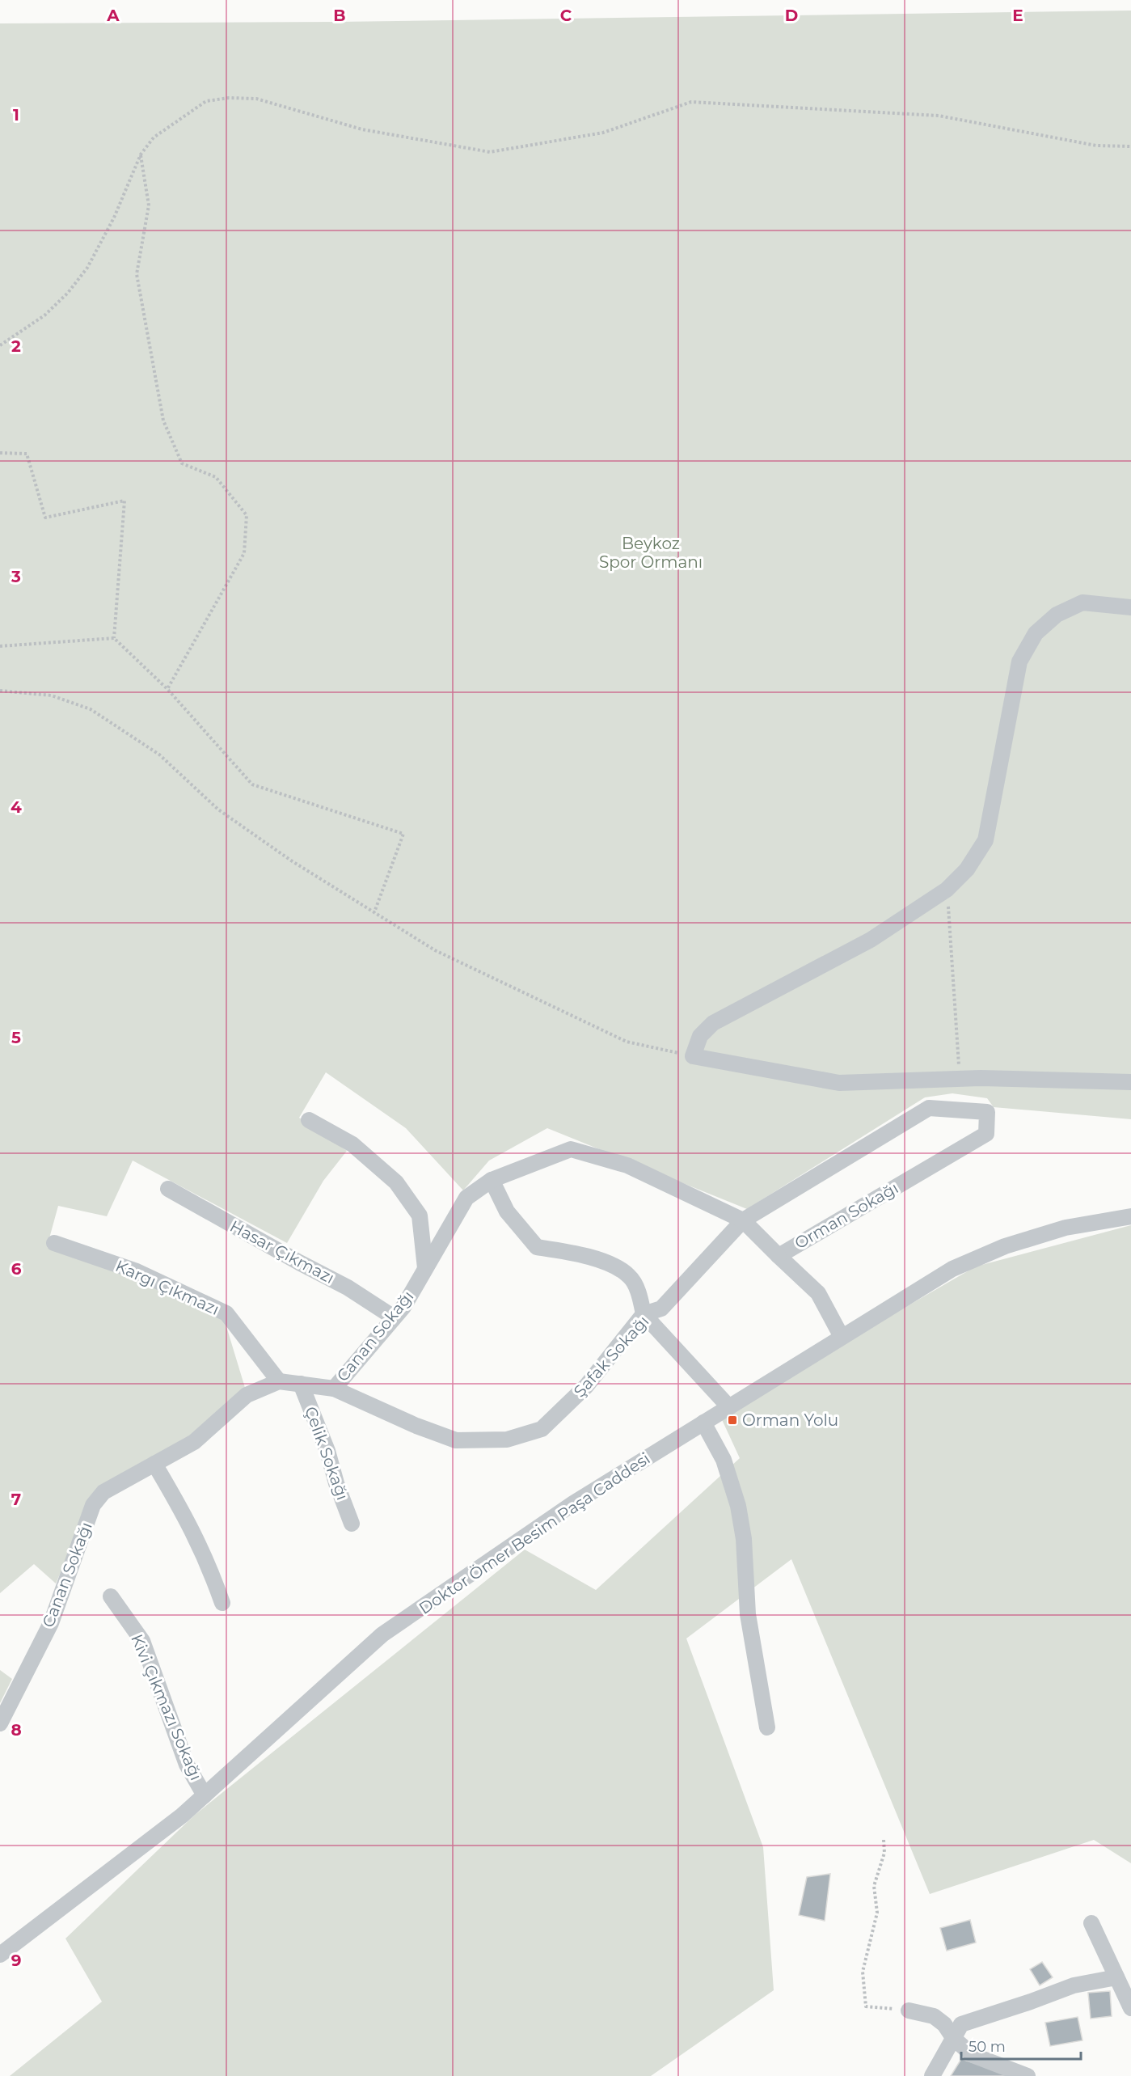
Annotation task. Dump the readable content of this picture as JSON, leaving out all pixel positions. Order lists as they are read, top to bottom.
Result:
{
  "streets": {
    "street": [
      "Orman Sokağı",
      "Hasar Çıkmazı",
      "Kargı Çıkmazı",
      "Canan Sokağı",
      "Şafak Sokağı",
      "Çelik Sokağı",
      "Doktor Ömer Besim Paşa Caddesi",
      "Kivi Çıkmazı Sokağı"
    ]
  },
  "crossings": [
    ["Orman Sokağı", "Canan Sokağı"],
    ["Orman Sokağı", "Şafak Sokağı"],
    ["Orman Sokağı", "Doktor Ömer Besim Paşa Caddesi"],
    ["Hasar Çıkmazı", "Canan Sokağı"],
    ["Kargı Çıkmazı", "Canan Sokağı"],
    ["Canan Sokağı", "Şafak Sokağı"],
    ["Canan Sokağı", "Çelik Sokağı"],
    ["Doktor Ömer Besim Paşa Caddesi", "Kivi Çıkmazı Sokağı"]
  ],
  "parks": ["Beykoz Spor Ormanı"],
  "places": {
    "transit": ["Orman Yolu"]
  },
  "scale_bar": "50 m",
  "grid": {
    "columns": [
      "A",
      "B",
      "C",
      "D",
      "E"
    ],
    "rows": [
      "1",
      "2",
      "3",
      "4",
      "5",
      "6",
      "7",
      "8",
      "9"
    ]
  }
}
